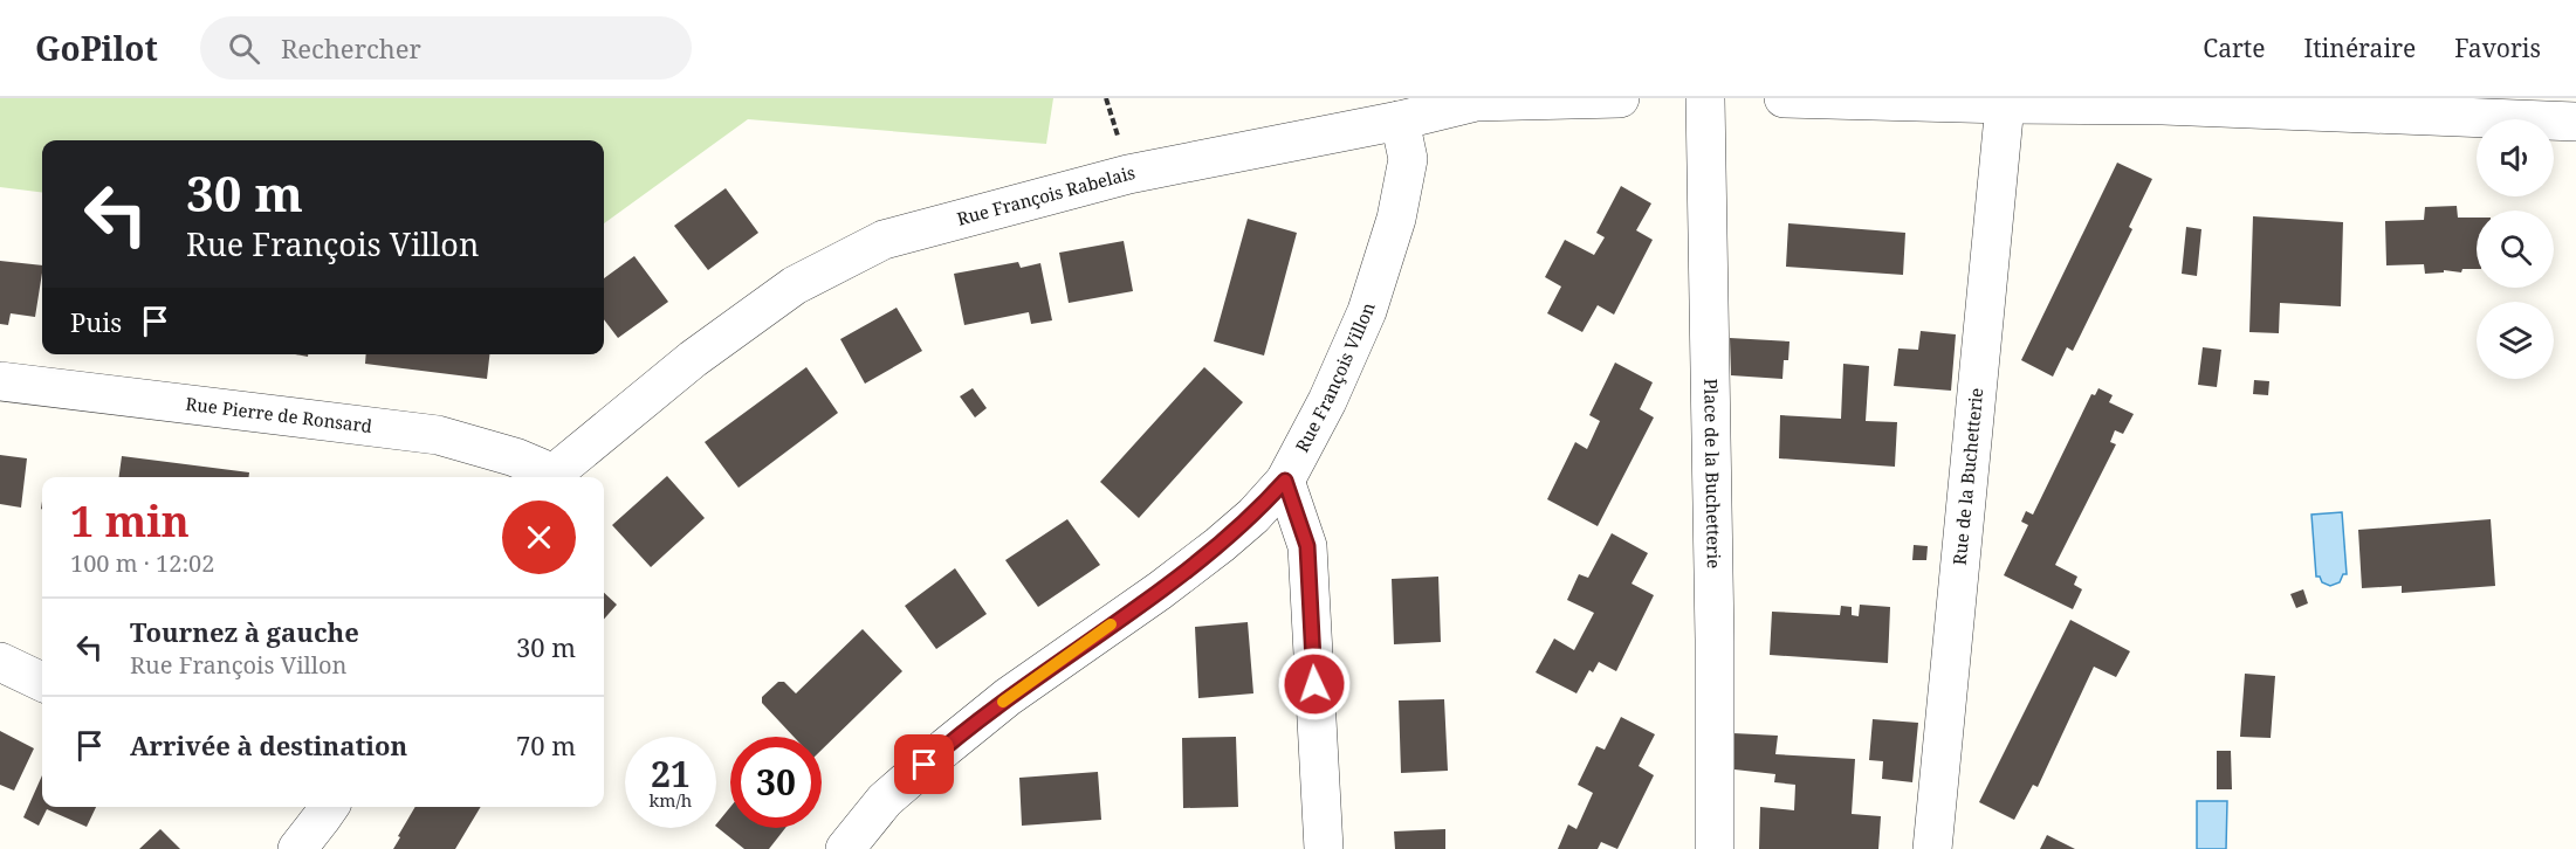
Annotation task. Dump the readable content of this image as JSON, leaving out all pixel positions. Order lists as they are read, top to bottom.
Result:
{
  "streets": {
    "street": [
      "Rue François Rabelais",
      "Rue François Villon",
      "Rue Pierre de Ronsard",
      "Place de la Buchetterie",
      "Rue de la Buchetterie"
    ]
  },
  "crossings": [
    ["Rue François Rabelais", "Rue François Villon"]
  ],
  "page": {
    "header": "GoPilot",
    "search": "Rechercher",
    "nav": ["Carte", "Itinéraire", "Favoris"],
    "turn": ["30 m", "Rue François Villon"],
    "then": "Puis",
    "heading": ["1 min", "100 m · 12:02"],
    "list": [
      {
        "name": "Tournez à gauche",
        "note": "Rue François Villon",
        "value": "30 m"
      },
      {
        "name": "Arrivée à destination",
        "value": "70 m"
      }
    ],
    "speed": "21 km/h",
    "limit": "30"
  }
}
